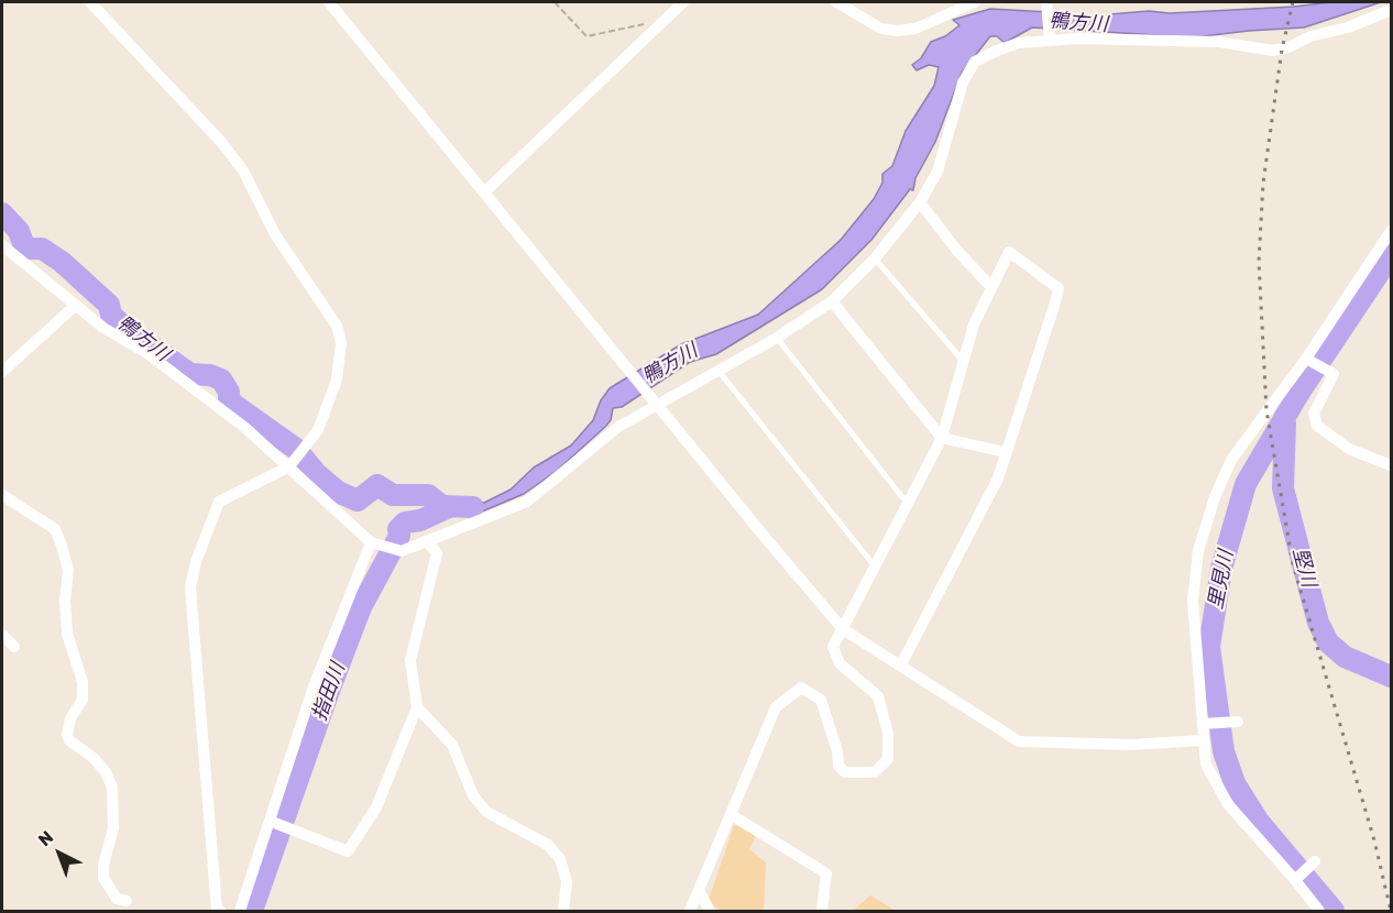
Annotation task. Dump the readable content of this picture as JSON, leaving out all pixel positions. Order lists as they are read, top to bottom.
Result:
{
  "water": [
    "鴨方川",
    "堅川",
    "里見川",
    "指田川"
  ],
  "north": "top left"
}
